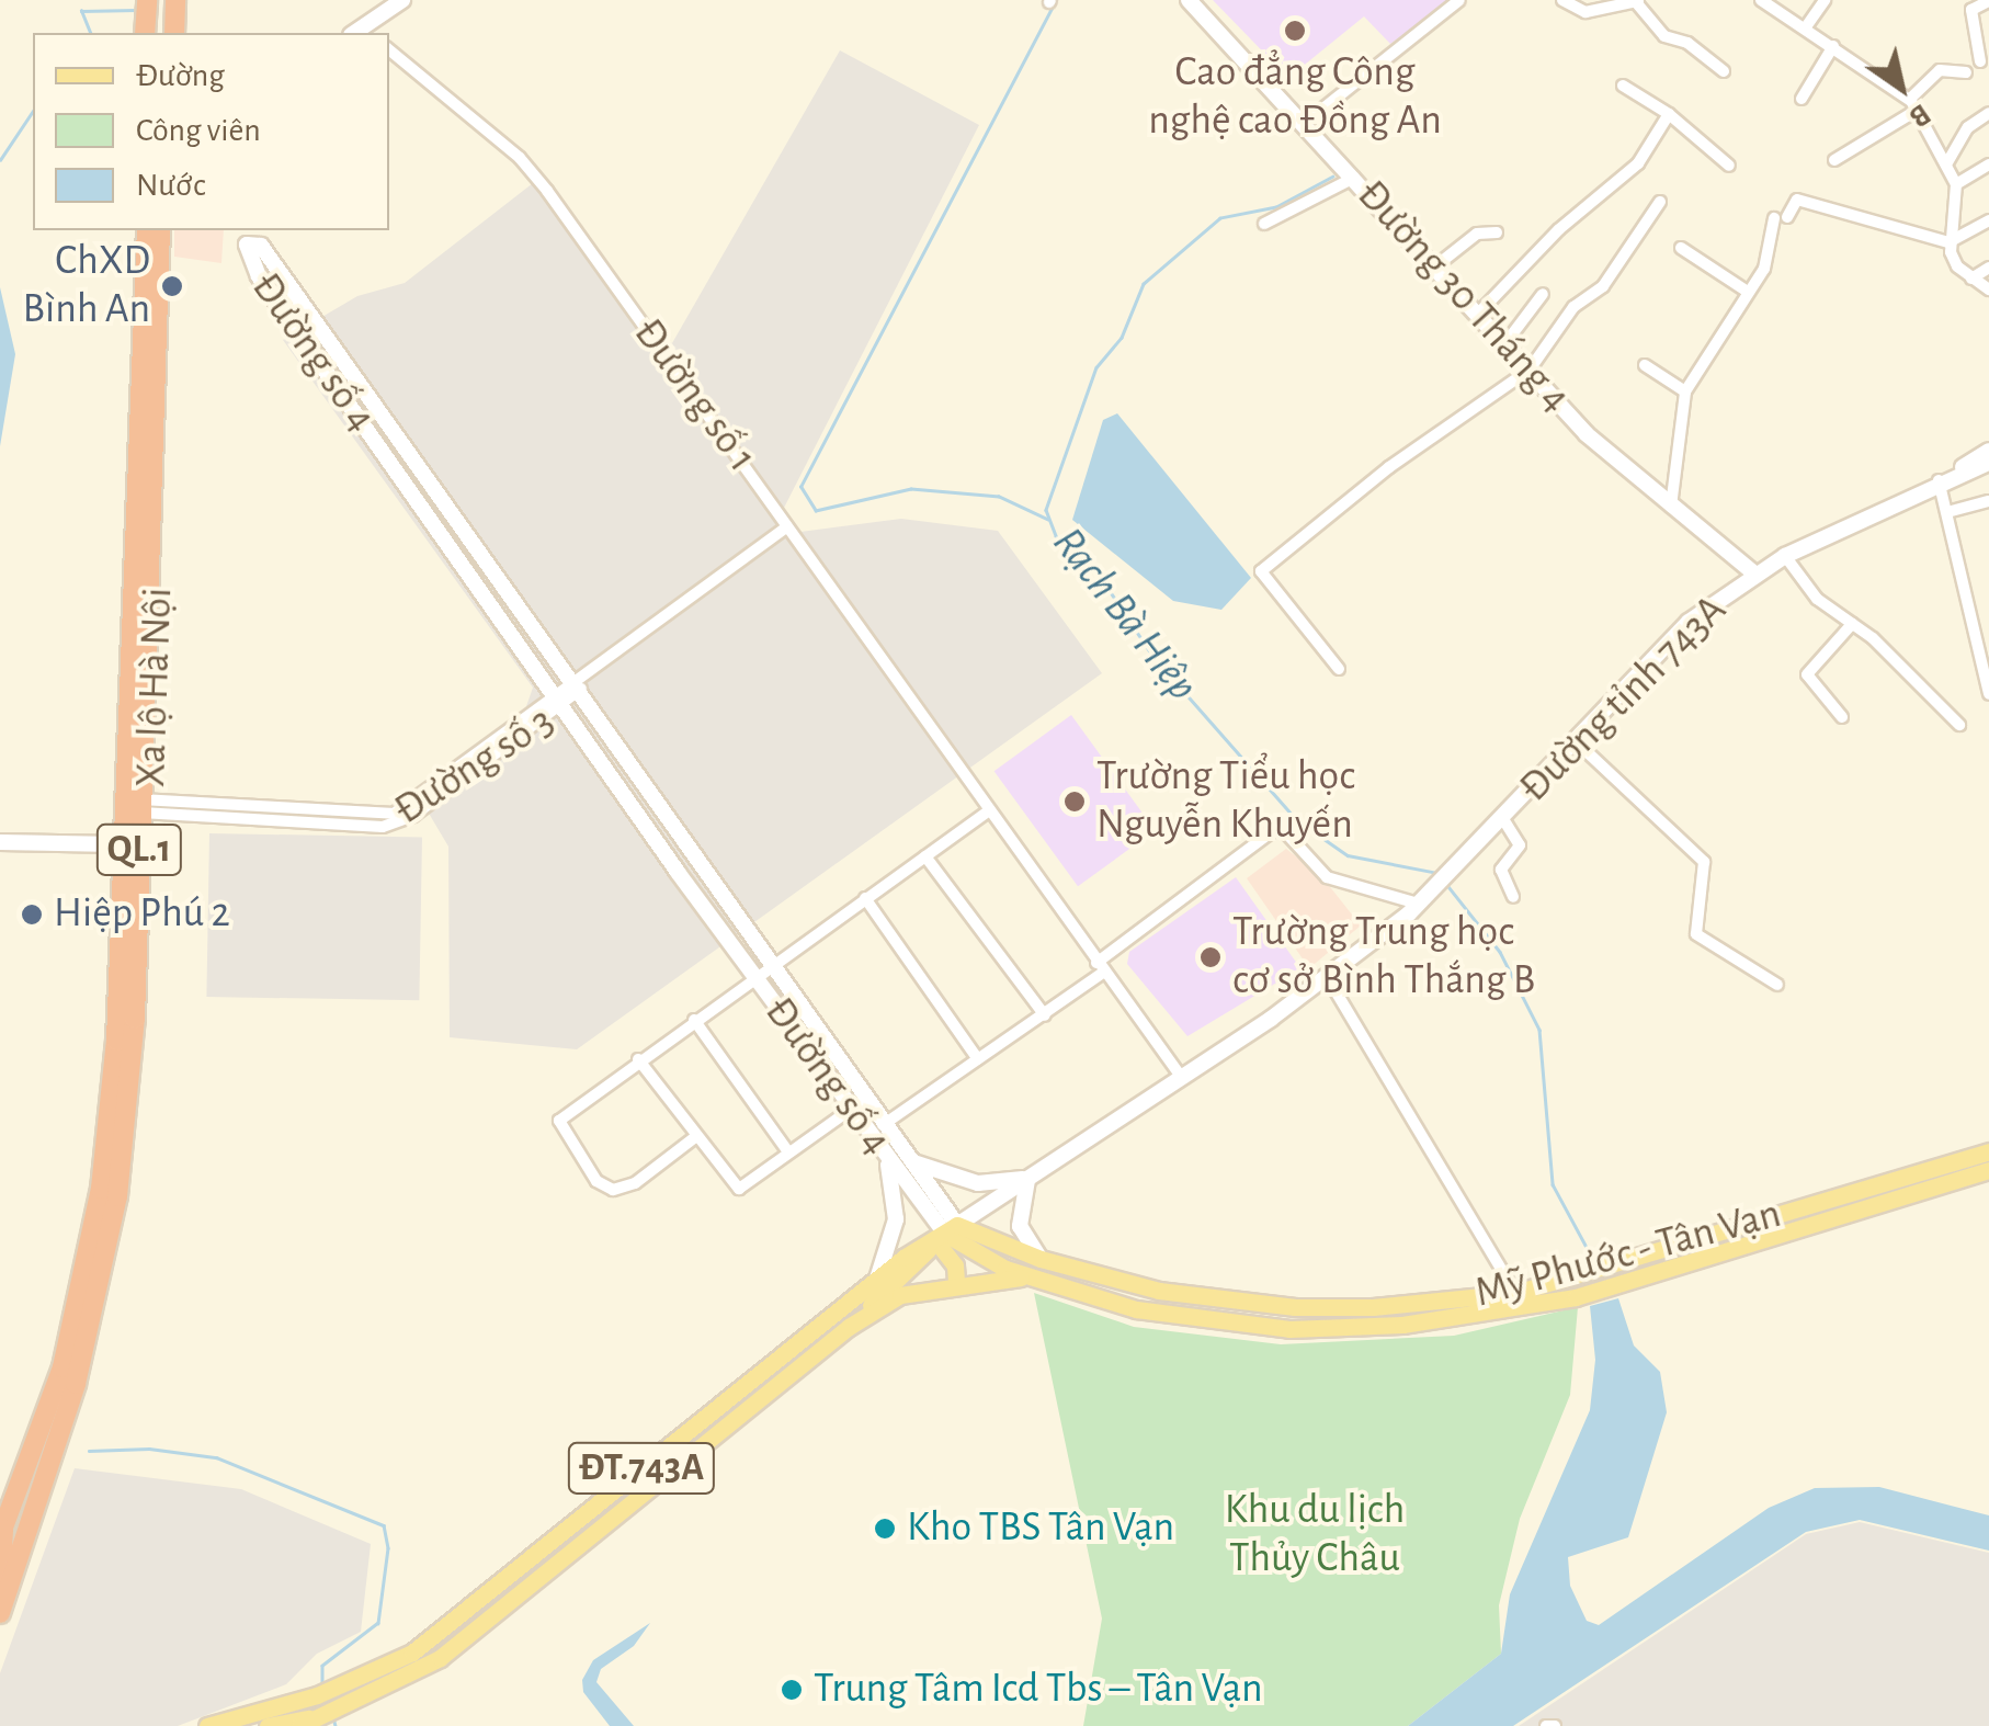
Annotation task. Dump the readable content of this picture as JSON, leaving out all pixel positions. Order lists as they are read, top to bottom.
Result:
{
  "streets": {
    "highway": ["Xa lộ Hà Nội", "QL.1"],
    "main road": ["Mỹ Phước - Tân Vạn", "ĐT.743A"],
    "street": [
      "Đường 30 Tháng 4",
      "Đường số 4",
      "Đường số 1",
      "Đường tỉnh 743A",
      "Đường số 3"
    ]
  },
  "crossings": [
    ["Đường 30 Tháng 4", "Đường tỉnh 743A"],
    ["Đường số 4", "Đường số 3"],
    ["Đường số 4", "Mỹ Phước - Tân Vạn"],
    ["Đường số 4", "ĐT.743A"],
    ["Đường số 1", "Đường số 3"],
    ["Đường số 1", "ĐT.743A"],
    ["Xa lộ Hà Nội", "Đường số 3"],
    ["Đường tỉnh 743A", "ĐT.743A"],
    ["Mỹ Phước - Tân Vạn", "ĐT.743A"]
  ],
  "water": ["Rạch Bà Hiệp"],
  "parks": ["Khu du lịch Thủy Châu"],
  "places": [
    "Cao đẳng Công nghệ cao Đồng An",
    "ChXD Bình An",
    "Trường Tiểu học Nguyễn Khuyến",
    "Hiệp Phú 2",
    "Trường Trung học cơ sở Bình Thắng B",
    "Kho TBS Tân Vạn",
    "Trung Tâm Icd Tbs – Tân Vạn"
  ],
  "legend": ["Đường", "Công viên", "Nước"],
  "north": "bottom right"
}
